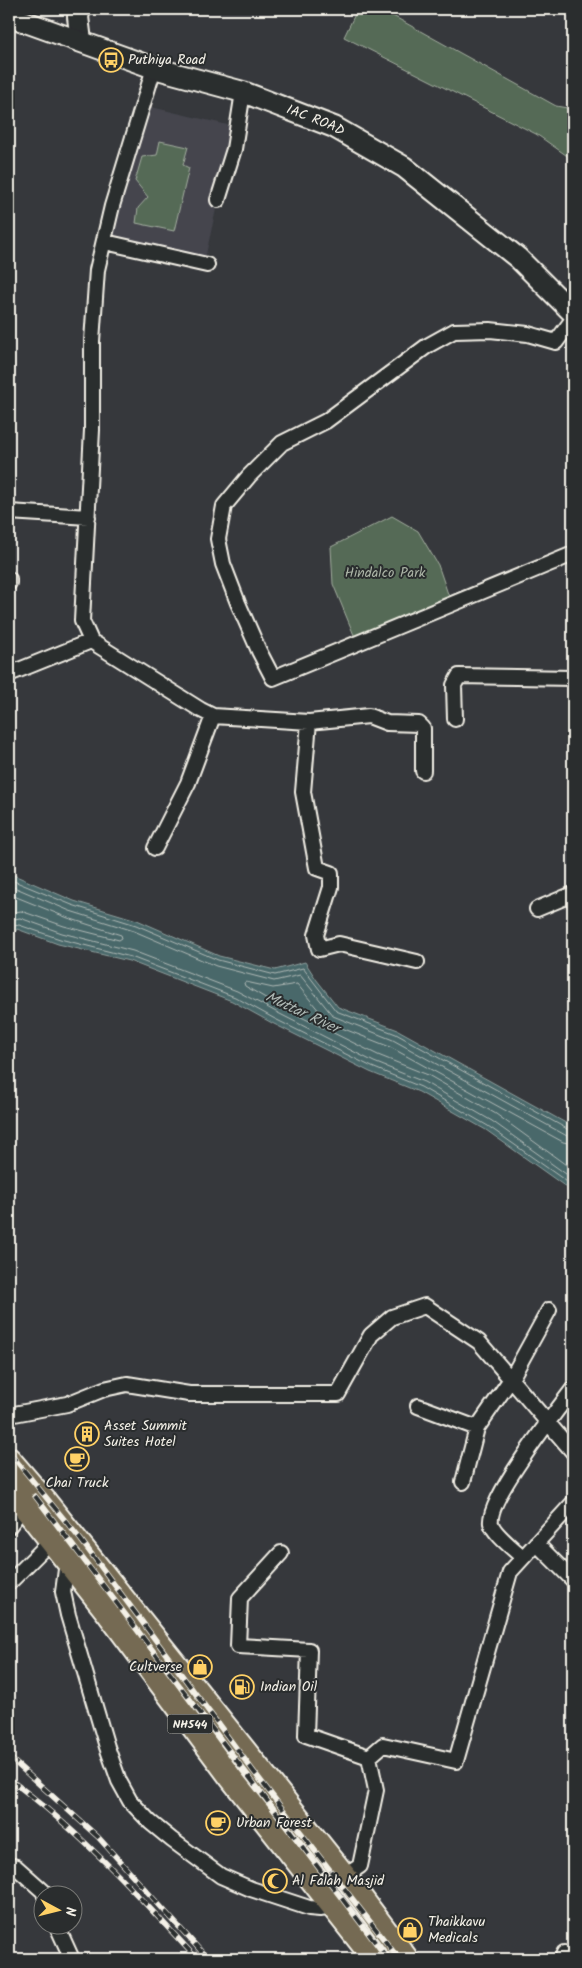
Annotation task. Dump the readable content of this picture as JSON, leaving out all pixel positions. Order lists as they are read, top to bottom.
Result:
{
  "streets": {
    "highway": ["NH544"],
    "main road": ["IAC ROAD"]
  },
  "water": ["Muttar River"],
  "parks": ["Hindalco Park"],
  "places": {
    "bus stop": ["Puthiya Road"],
    "building": ["Asset Summit Suites Hotel"],
    "cafe": ["Chai Truck", "Urban Forest"],
    "shop": ["Cultverse", "Thaikkavu Medicals"],
    "fuel station": ["Indian Oil"],
    "mosque": ["Al Falah Masjid"]
  },
  "north": "right"
}
